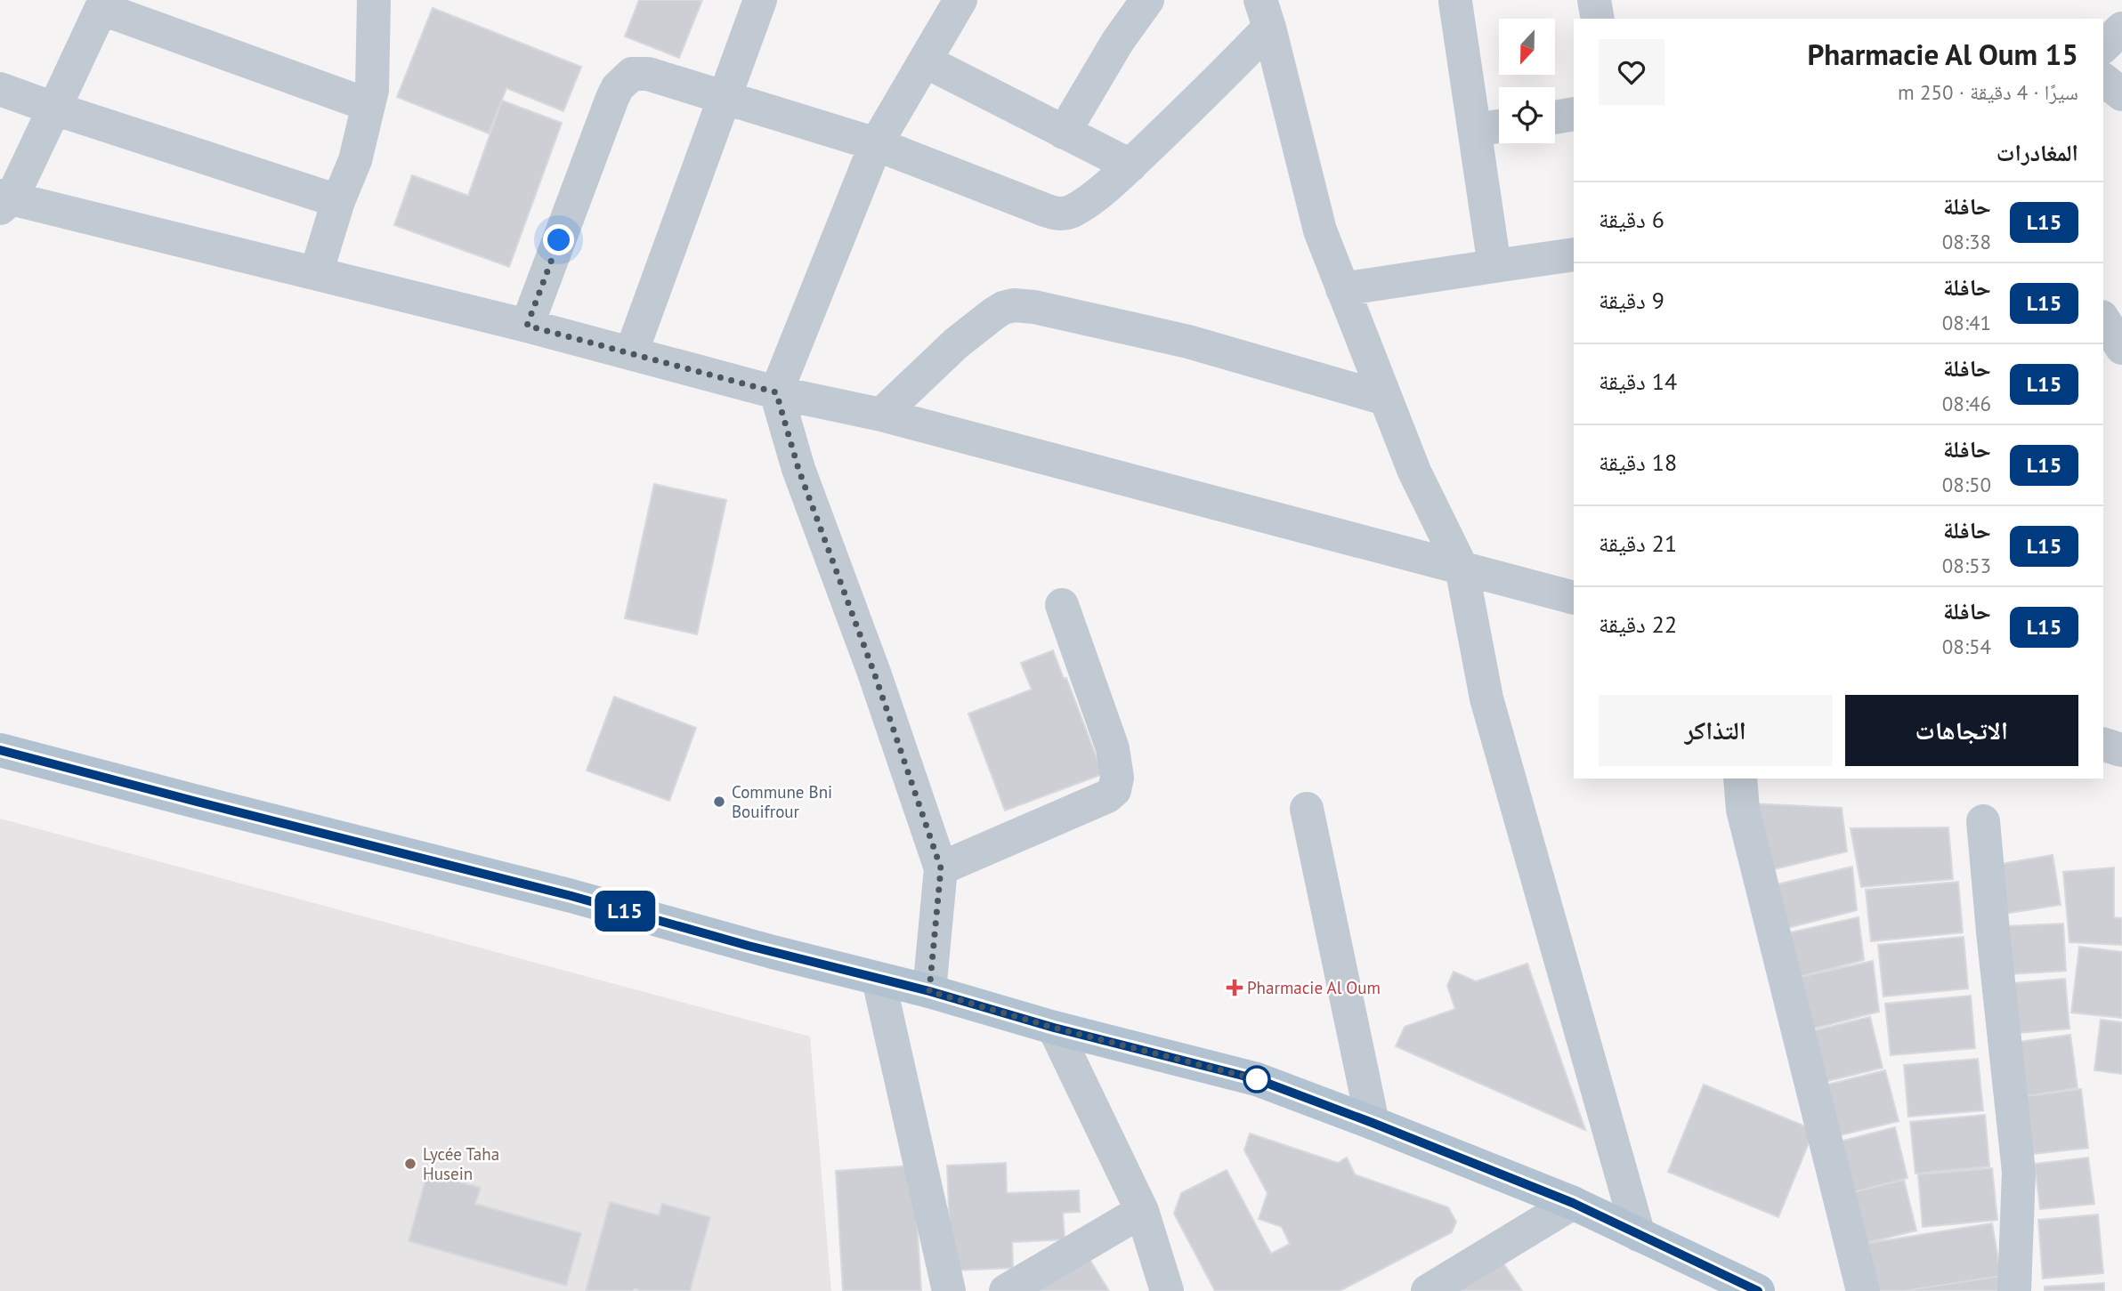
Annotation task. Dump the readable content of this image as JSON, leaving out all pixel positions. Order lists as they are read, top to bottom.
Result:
{
  "places": {
    "other": ["Commune Bni Bouifrour", "Lycée Taha Husein"],
    "health": ["Pharmacie Al Oum"]
  },
  "lines": ["bus line L15"],
  "north": "bottom",
  "page": {
    "on_map": "L15",
    "heading": [
      ["15 Pharmacie Al Oum", "سيرًا · 4 دقيقة · 250 m"],
      "المغادرات"
    ],
    "list": [
      {
        "mark": "L15",
        "name": "حافلة",
        "note": "08:38",
        "value": "6 دقيقة"
      },
      {
        "mark": "L15",
        "name": "حافلة",
        "note": "08:41",
        "value": "9 دقيقة"
      },
      {
        "mark": "L15",
        "name": "حافلة",
        "note": "08:46",
        "value": "14 دقيقة"
      },
      {
        "mark": "L15",
        "name": "حافلة",
        "note": "08:50",
        "value": "18 دقيقة"
      },
      {
        "mark": "L15",
        "name": "حافلة",
        "note": "08:53",
        "value": "21 دقيقة"
      },
      {
        "mark": "L15",
        "name": "حافلة",
        "note": "08:54",
        "value": "22 دقيقة"
      }
    ],
    "buttons": ["الاتجاهات", "التذاكر"]
  }
}
